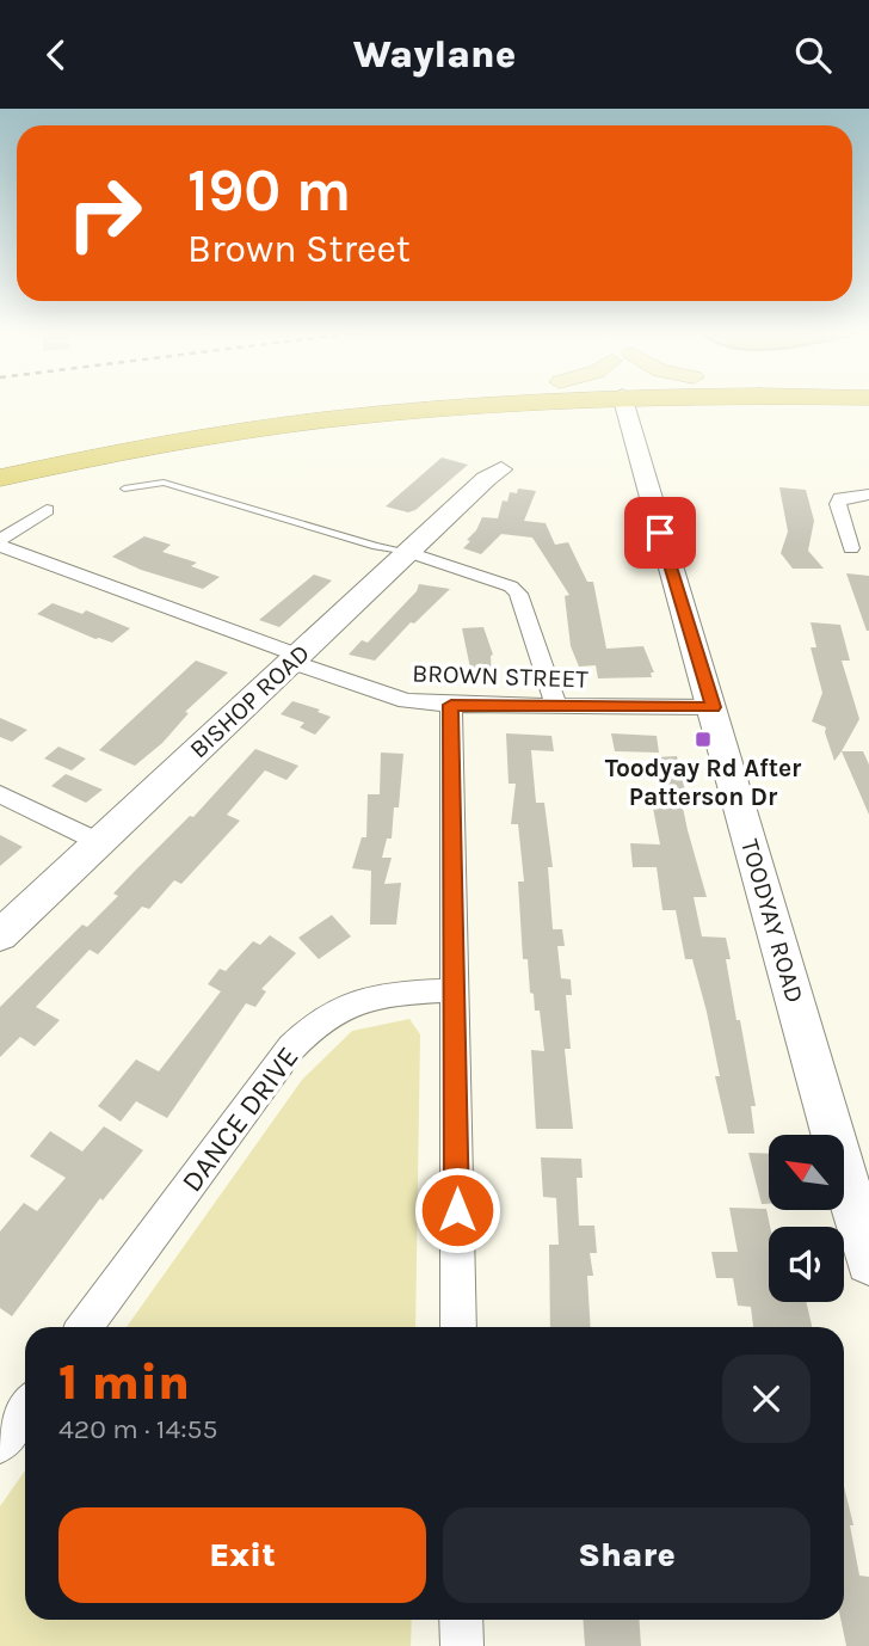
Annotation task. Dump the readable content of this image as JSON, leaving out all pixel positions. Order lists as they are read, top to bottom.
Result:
{
  "streets": {
    "main road": ["BISHOP ROAD", "TOODYAY ROAD"],
    "street": ["BROWN STREET", "DANCE DRIVE"]
  },
  "crossings": [
    ["BROWN STREET", "BISHOP ROAD"],
    ["BROWN STREET", "TOODYAY ROAD"]
  ],
  "places": {
    "transit": ["Toodyay Rd After Patterson Dr"]
  },
  "north": "top left",
  "page": {
    "header": "Waylane",
    "turn": ["190 m", "Brown Street"],
    "heading": ["1 min", "420 m · 14:55"],
    "buttons": ["Exit", "Share"]
  }
}
